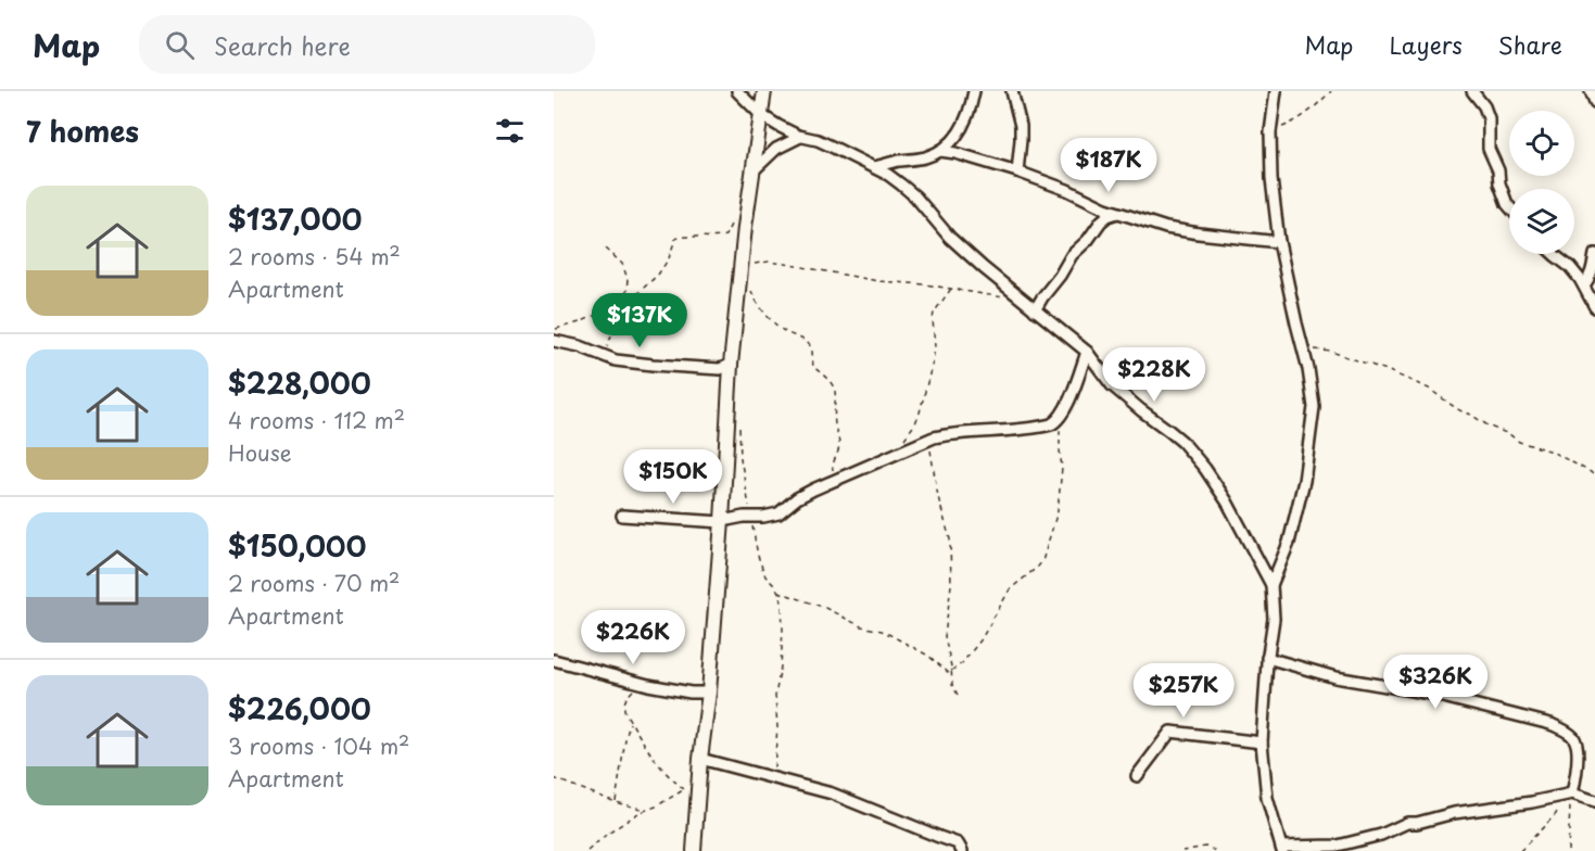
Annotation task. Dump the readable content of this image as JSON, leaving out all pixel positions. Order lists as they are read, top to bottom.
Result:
{
  "page": {
    "header": "Map",
    "search": "Search here",
    "nav": ["Map", "Layers", "Share"],
    "heading": "7 homes",
    "price": [
      "$187K",
      "$137K",
      "$228K",
      "$150K",
      "$226K",
      "$326K",
      "$257K"
    ],
    "list": [
      {
        "name": "$137,000",
        "note": "2 rooms · 54 m² · Apartment"
      },
      {
        "name": "$228,000",
        "note": "4 rooms · 112 m² · House"
      },
      {
        "name": "$150,000",
        "note": "2 rooms · 70 m² · Apartment"
      },
      {
        "name": "$226,000",
        "note": "3 rooms · 104 m² · Apartment"
      }
    ]
  }
}
